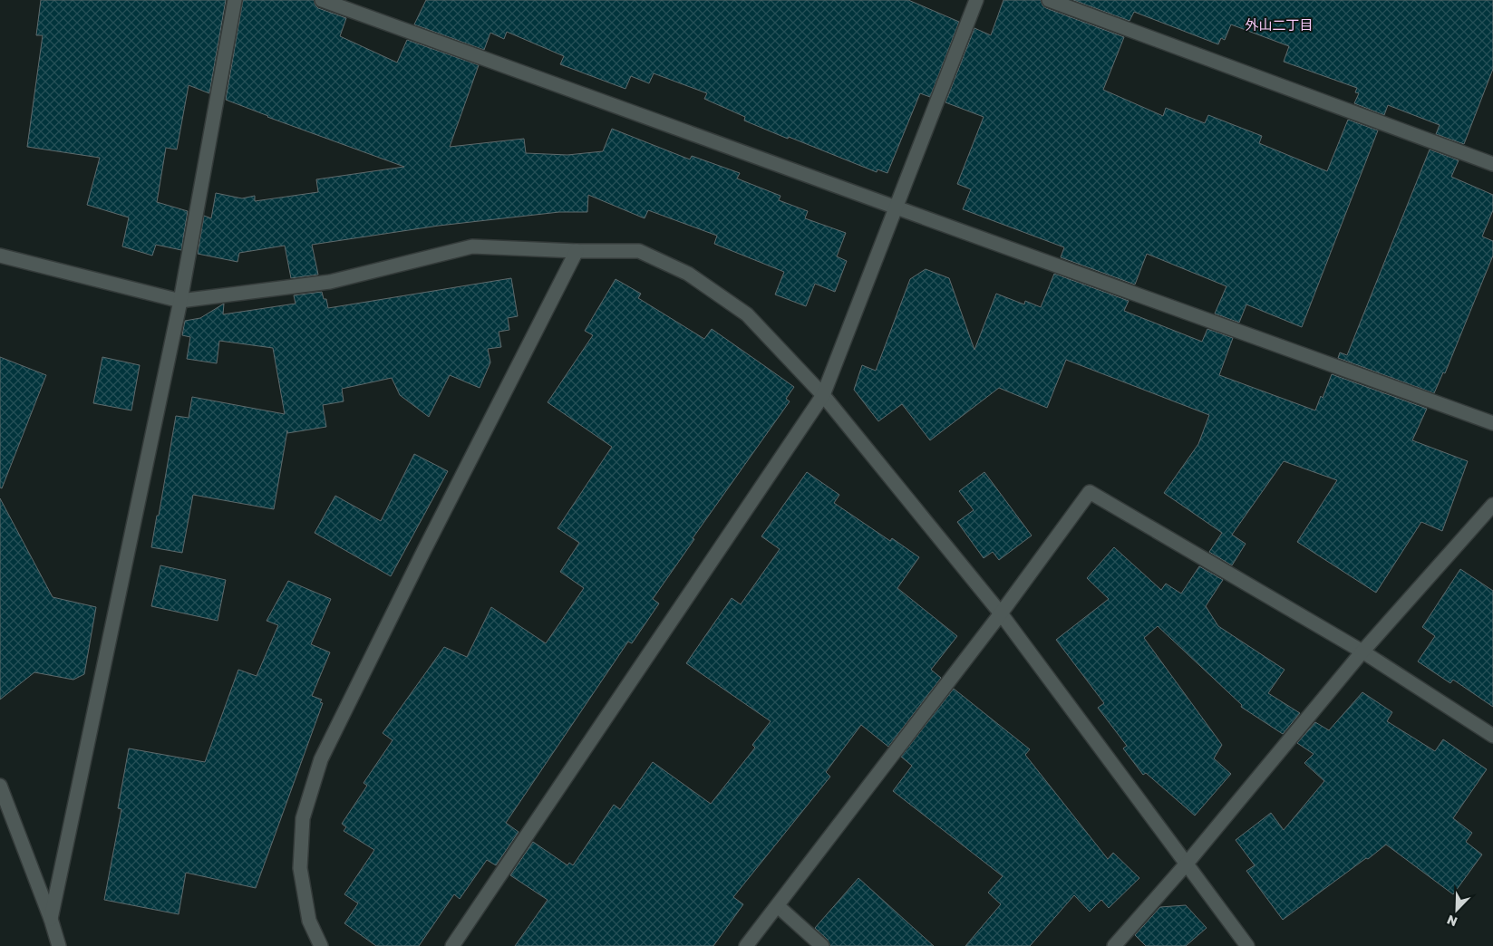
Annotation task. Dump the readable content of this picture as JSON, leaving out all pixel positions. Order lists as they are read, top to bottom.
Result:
{
  "districts": ["外山二丁目"],
  "north": "bottom left"
}
